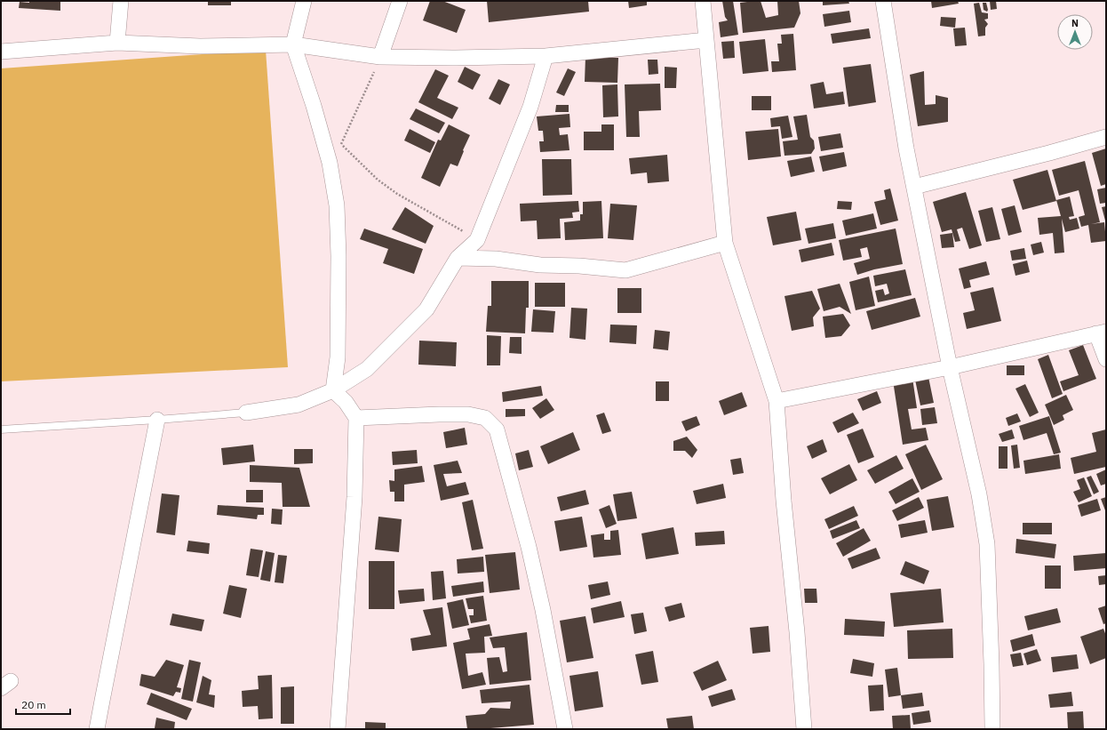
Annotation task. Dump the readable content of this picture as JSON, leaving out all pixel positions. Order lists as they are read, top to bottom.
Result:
{
  "scale_bar": "20 m",
  "north": "top"
}
